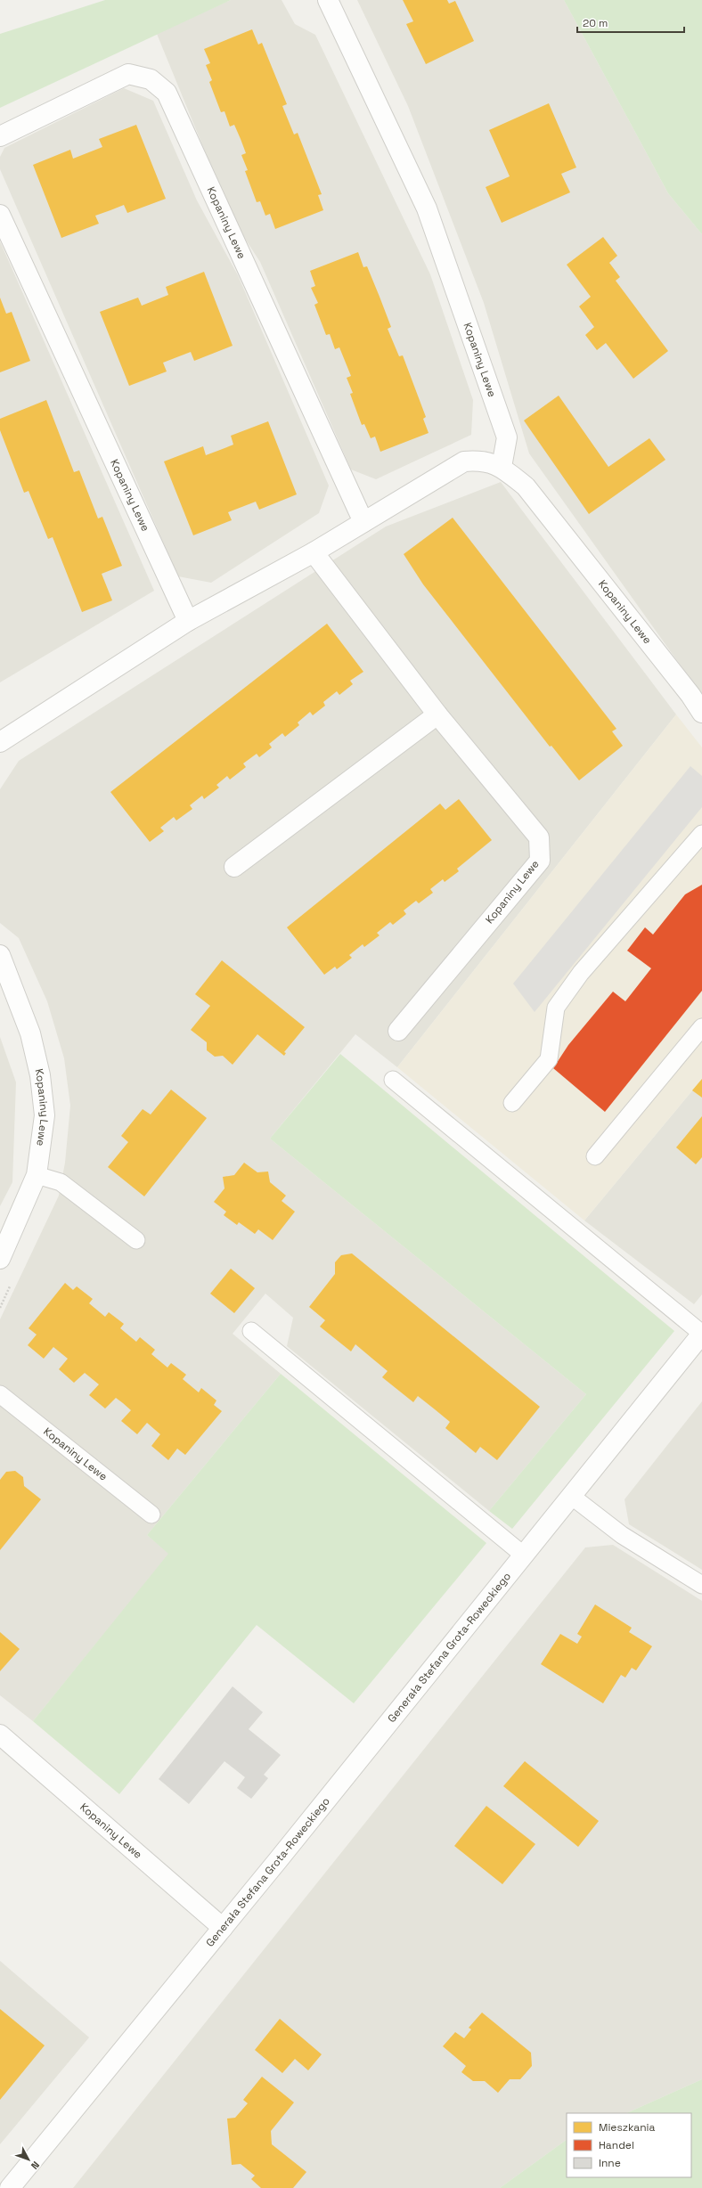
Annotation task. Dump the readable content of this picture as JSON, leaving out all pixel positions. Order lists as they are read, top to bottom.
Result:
{
  "streets": {
    "street": ["Kopaniny Lewe", "Generała Stefana Grota-Roweckiego"]
  },
  "crossings": [
    ["Kopaniny Lewe", "Generała Stefana Grota-Roweckiego"]
  ],
  "legend": ["Mieszkania", "Handel", "Inne"],
  "scale_bar": "20 m",
  "north": "bottom right"
}
